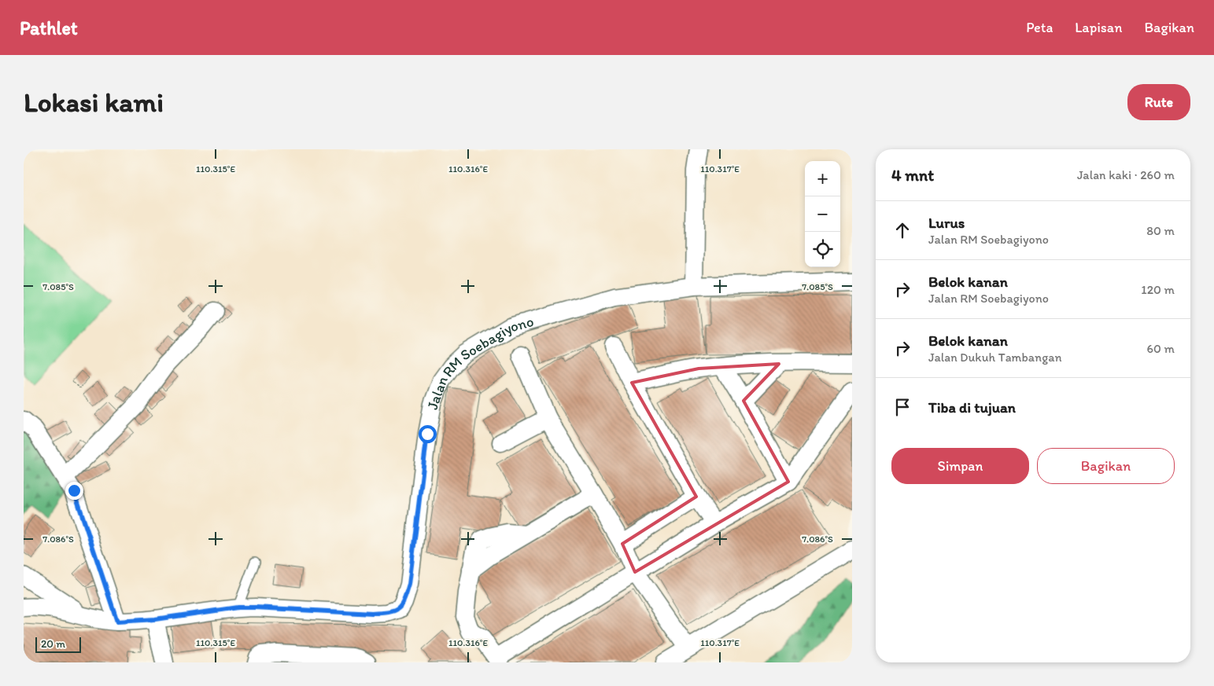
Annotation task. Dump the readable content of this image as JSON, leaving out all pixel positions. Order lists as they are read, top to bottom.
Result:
{
  "streets": {
    "street": ["Jalan RM Soebagiyono"]
  },
  "scale_bar": "20 m",
  "page": {
    "header": "Pathlet",
    "nav": ["Peta", "Lapisan", "Bagikan"],
    "buttons": [
      "Rute",
      ["Simpan", "Bagikan"]
    ],
    "title": "Lokasi kami",
    "heading": ["4 mnt", "Jalan kaki · 260 m"],
    "map_buttons": ["+", "−"],
    "list": [
      ["Lurus", "Jalan RM Soebagiyono", "80 m"],
      ["Belok kanan", "Jalan RM Soebagiyono", "120 m"],
      ["Belok kanan", "Jalan Dukuh Tambangan", "60 m"],
      "Tiba di tujuan"
    ],
    "scale": "20 m"
  },
  "coordinates": [
    "110.315°E",
    "110.316°E",
    "110.317°E",
    "7.085°S",
    "7.086°S"
  ]
}
